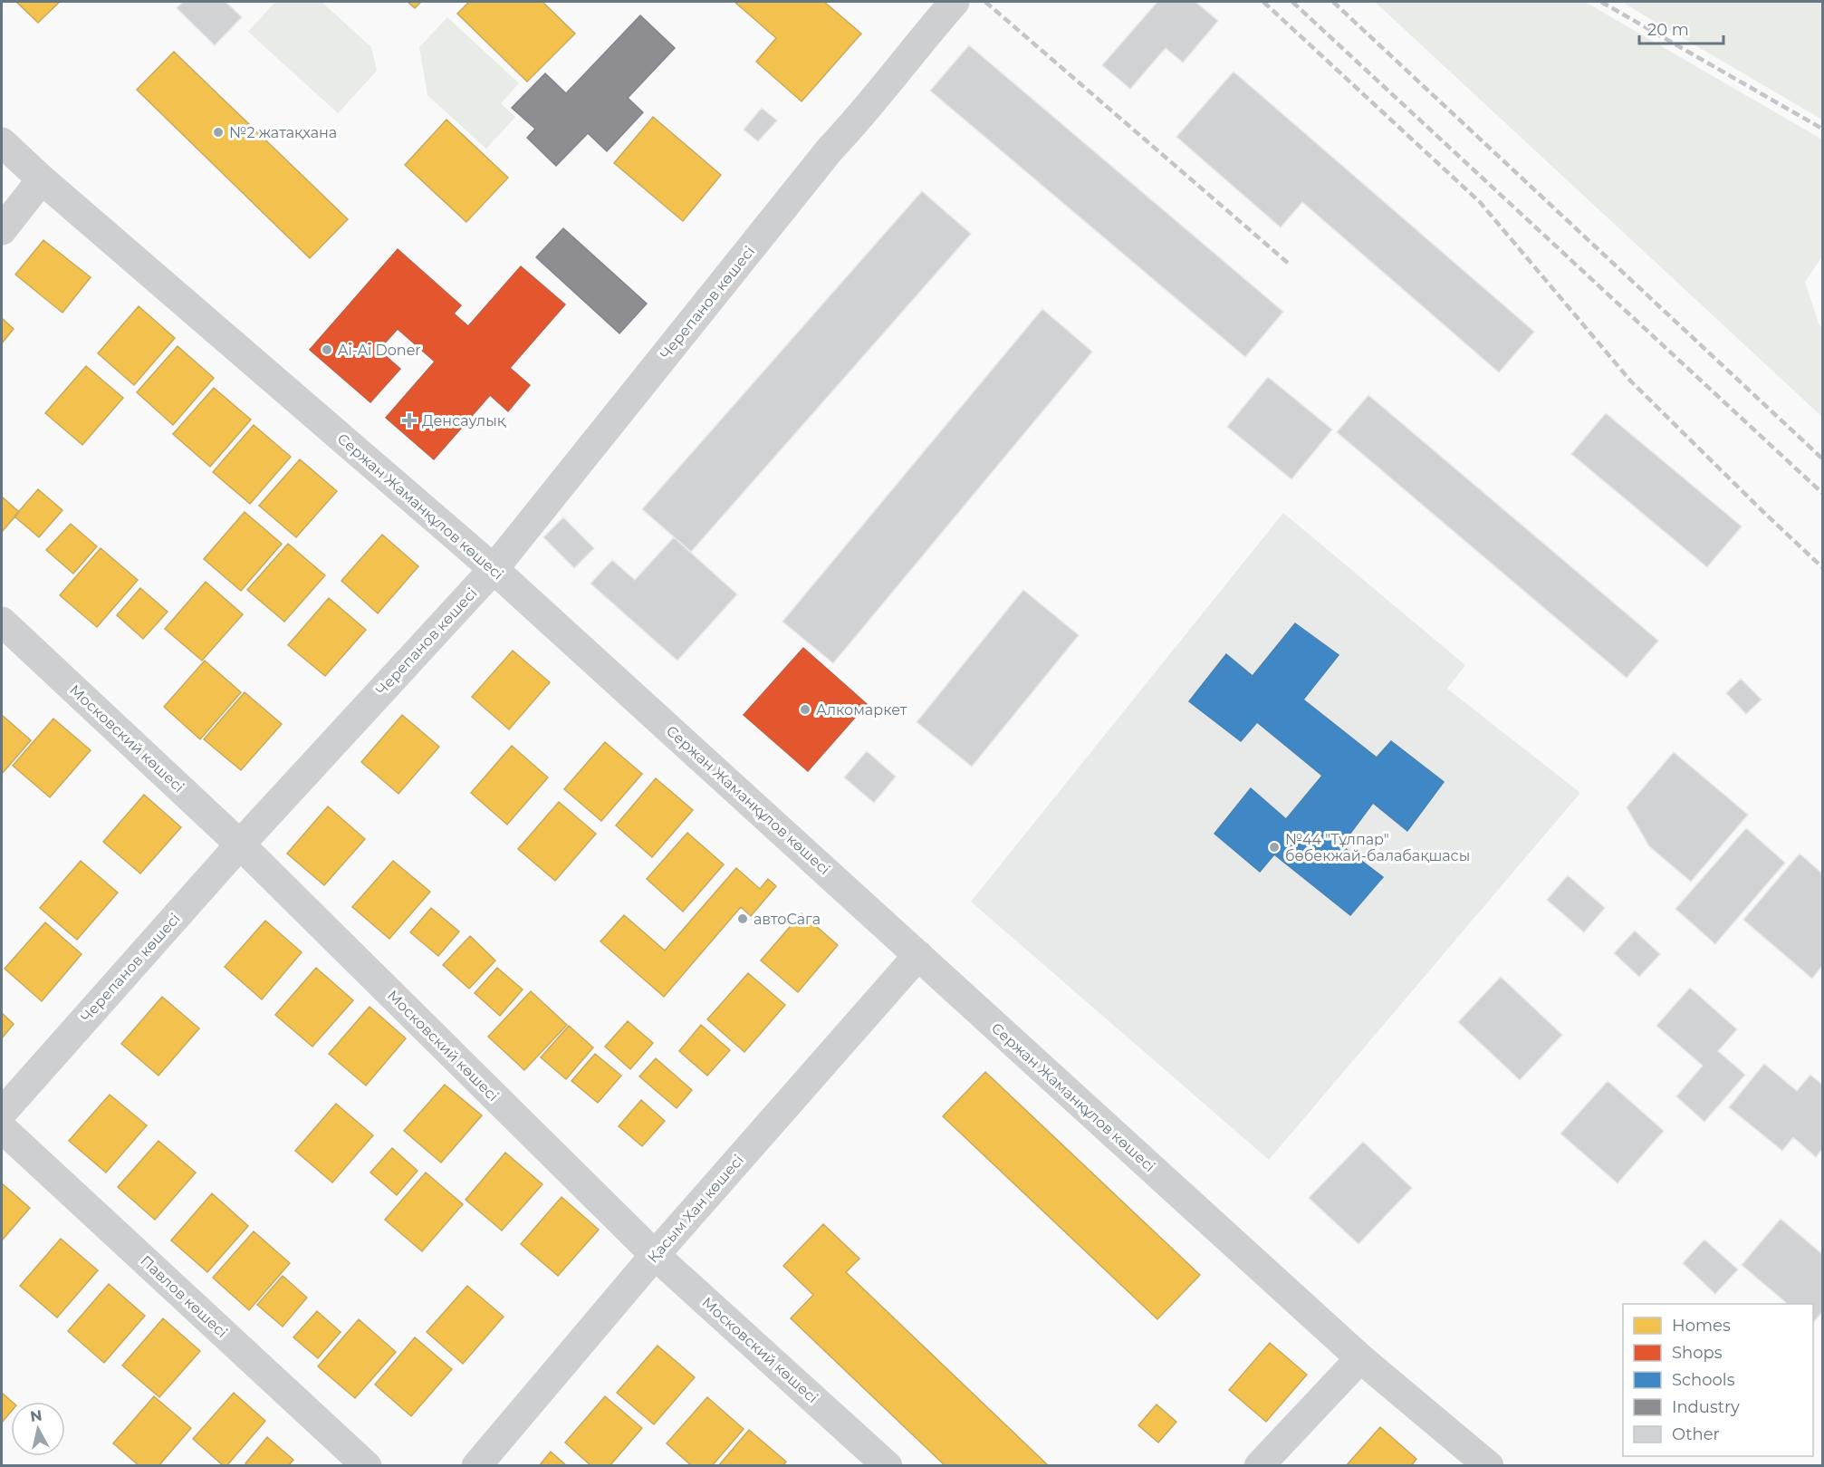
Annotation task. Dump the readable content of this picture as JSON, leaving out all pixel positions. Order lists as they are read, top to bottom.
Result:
{
  "streets": {
    "street": [
      "Черепанов көшесі",
      "Сержан Жаманқұлов көшесі",
      "Московский көшесі",
      "Қасым Хан көшесі",
      "Павлов көшесі"
    ]
  },
  "crossings": [
    ["Черепанов көшесі", "Сержан Жаманқұлов көшесі"],
    ["Черепанов көшесі", "Московский көшесі"],
    ["Сержан Жаманқұлов көшесі", "Қасым Хан көшесі"],
    ["Московский көшесі", "Қасым Хан көшесі"]
  ],
  "places": {
    "other": [
      "№2 жатақхана",
      "Ai-Ai Doner",
      "Алкомаркет",
      "№44 \"Тұлпар\" бөбекжай-балабақшасы",
      "автоСага"
    ],
    "health": ["Денсаулық"]
  },
  "legend": [
    "Homes",
    "Shops",
    "Schools",
    "Industry",
    "Other"
  ],
  "scale_bar": "20 m",
  "north": "top"
}
